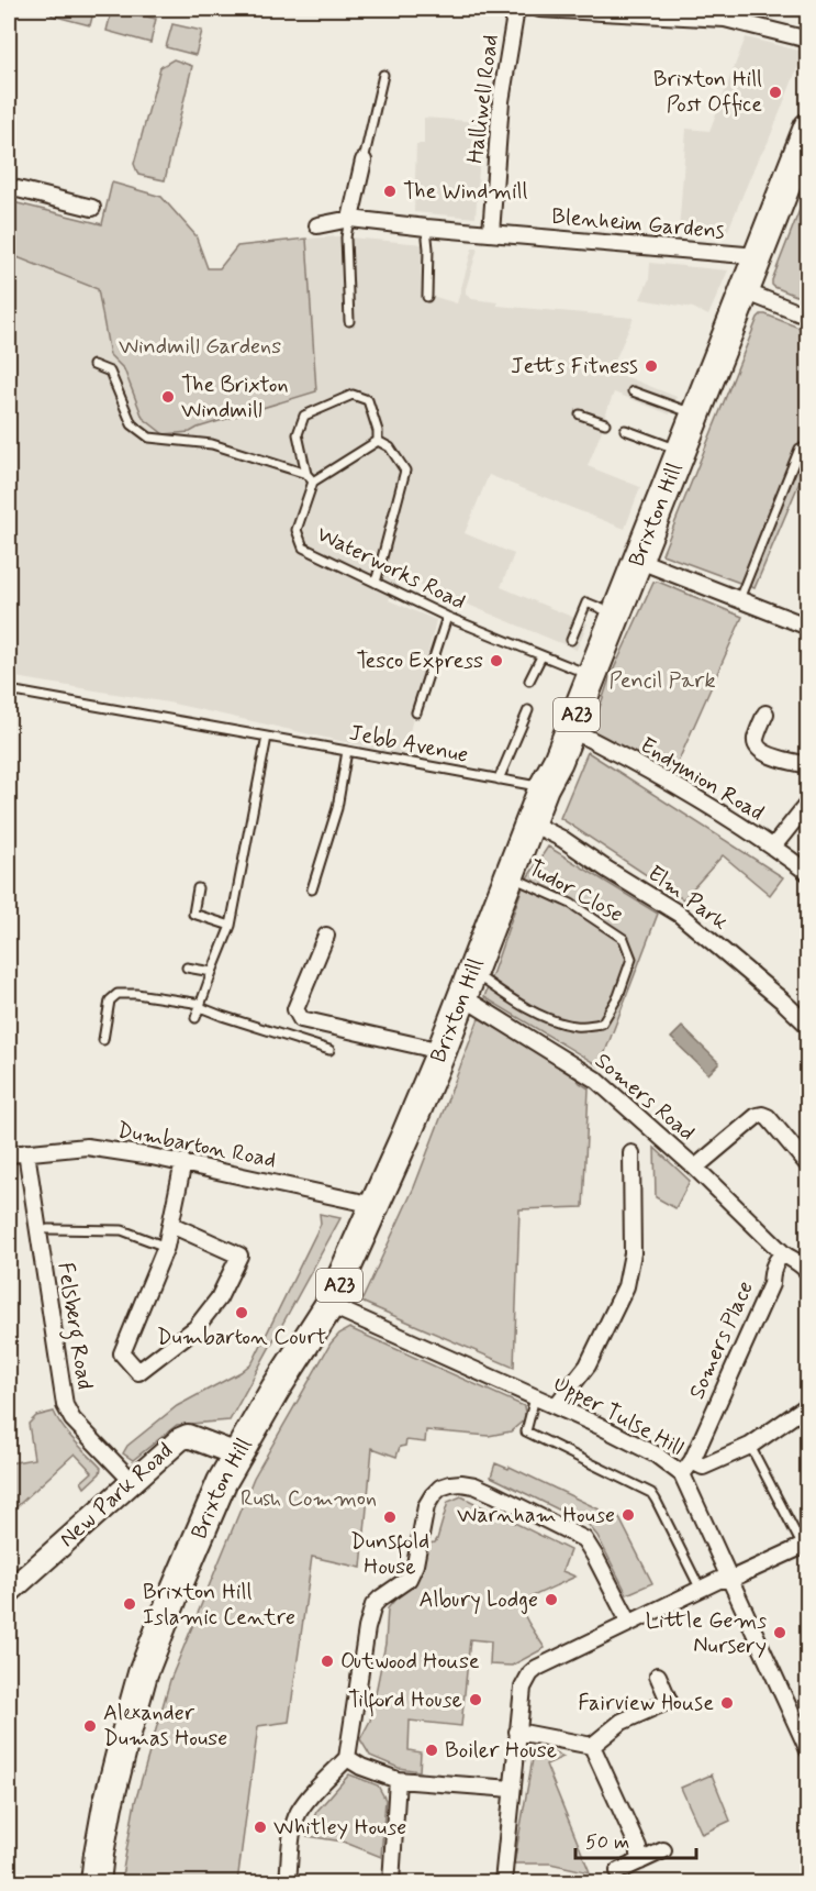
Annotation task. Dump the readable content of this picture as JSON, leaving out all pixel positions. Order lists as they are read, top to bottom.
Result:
{
  "streets": {
    "highway": ["Brixton Hill", "A23"],
    "street": [
      "Halliwell Road",
      "Blenheim Gardens",
      "Endymion Road",
      "Elm Park",
      "Somers Road",
      "Dumbarton Road",
      "Felsberg Road",
      "Somers Place",
      "Upper Tulse Hill",
      "New Park Road"
    ],
    "lane": ["Waterworks Road", "Jebb Avenue", "Tudor Close"]
  },
  "crossings": [
    ["Halliwell Road", "Blenheim Gardens"],
    ["Blenheim Gardens", "Brixton Hill"],
    ["Brixton Hill", "Waterworks Road"],
    ["Brixton Hill", "Jebb Avenue"],
    ["Brixton Hill", "Endymion Road"],
    ["Brixton Hill", "Tudor Close"],
    ["Brixton Hill", "Elm Park"],
    ["Brixton Hill", "Somers Road"],
    ["Brixton Hill", "Dumbarton Road"],
    ["Brixton Hill", "Upper Tulse Hill"],
    ["Brixton Hill", "New Park Road"],
    ["Tudor Close", "Somers Road"],
    ["Somers Road", "Somers Place"],
    ["Dumbarton Road", "Felsberg Road"],
    ["Felsberg Road", "New Park Road"],
    ["Somers Place", "Upper Tulse Hill"]
  ],
  "parks": ["Windmill Gardens", "Pencil Park", "Rush Common"],
  "places": [
    "Brixton Hill Post Office",
    "The Windmill",
    "Jetts Fitness",
    "The Brixton Windmill",
    "Tesco Express",
    "Dumbarton Court",
    "Warnham House",
    "Dunsfold House",
    "Albury Lodge",
    "Brixton Hill Islamic Centre",
    "Little Gems Nursery",
    "Outwood House",
    "Tilford House",
    "Fairview House",
    "Alexander Dumas House",
    "Boiler House",
    "Whitley House"
  ],
  "scale_bar": "50 m"
}
